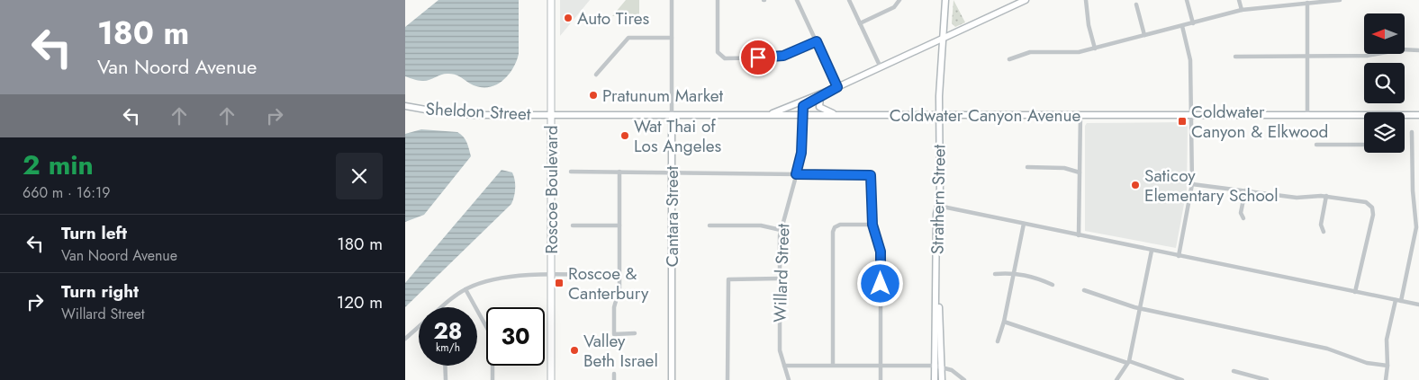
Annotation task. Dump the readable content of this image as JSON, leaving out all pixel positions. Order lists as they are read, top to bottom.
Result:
{
  "streets": {
    "main road": [
      "Sheldon Street",
      "Coldwater Canyon Avenue",
      "Roscoe Boulevard",
      "Strathern Street",
      "Cantara Street"
    ],
    "street": ["Willard Street"]
  },
  "crossings": [
    ["Sheldon Street", "Coldwater Canyon Avenue"],
    ["Sheldon Street", "Roscoe Boulevard"],
    ["Coldwater Canyon Avenue", "Roscoe Boulevard"],
    ["Coldwater Canyon Avenue", "Strathern Street"],
    ["Coldwater Canyon Avenue", "Cantara Street"],
    ["Coldwater Canyon Avenue", "Willard Street"]
  ],
  "places": {
    "other": [
      "Auto Tires",
      "Pratunum Market",
      "Wat Thai of Los Angeles",
      "Saticoy Elementary School",
      "Valley Beth Israel"
    ],
    "transit": ["Coldwater Canyon & Elkwood", "Roscoe & Canterbury"]
  },
  "north": "left",
  "page": {
    "turn": ["180 m", "Van Noord Avenue"],
    "heading": ["2 min", "660 m · 16:19"],
    "list": [
      {
        "name": "Turn left",
        "note": "Van Noord Avenue",
        "value": "180 m"
      },
      {
        "name": "Turn right",
        "note": "Willard Street",
        "value": "120 m"
      }
    ],
    "speed": "28 km/h",
    "limit": "30"
  }
}
